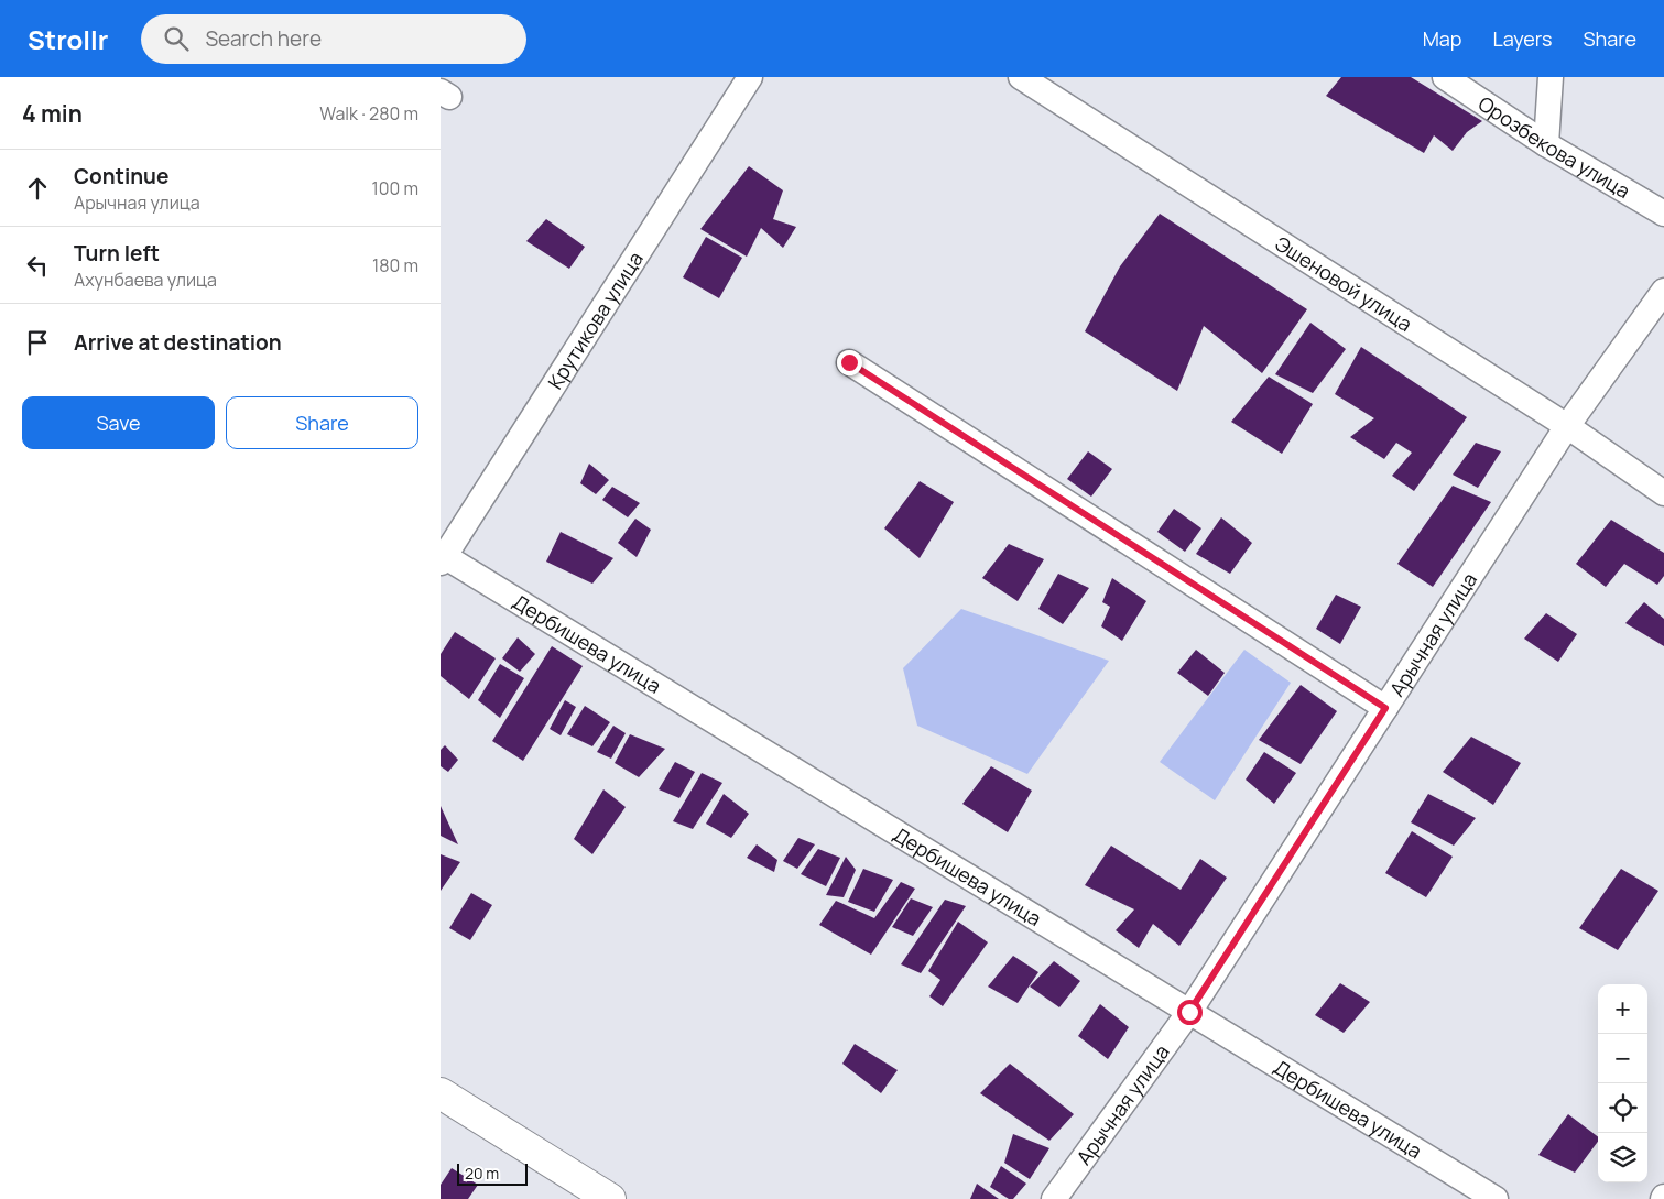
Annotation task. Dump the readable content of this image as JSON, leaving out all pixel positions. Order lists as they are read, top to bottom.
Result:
{
  "streets": {
    "street": [
      "Орозбекова улица",
      "Эшеновой улица",
      "Крутикова улица",
      "Арычная улица",
      "Дербишева улица"
    ]
  },
  "crossings": [
    ["Эшеновой улица", "Арычная улица"],
    ["Крутикова улица", "Дербишева улица"],
    ["Арычная улица", "Дербишева улица"]
  ],
  "scale_bar": "20 m",
  "page": {
    "header": "Strollr",
    "search": "Search here",
    "nav": ["Map", "Layers", "Share"],
    "heading": ["4 min", "Walk · 280 m"],
    "list": [
      ["Continue", "Арычная улица", "100 m"],
      ["Turn left", "Ахунбаева улица", "180 m"],
      "Arrive at destination"
    ],
    "buttons": ["Save", "Share"],
    "map_buttons": ["+", "−"],
    "scale": "20 m"
  }
}
